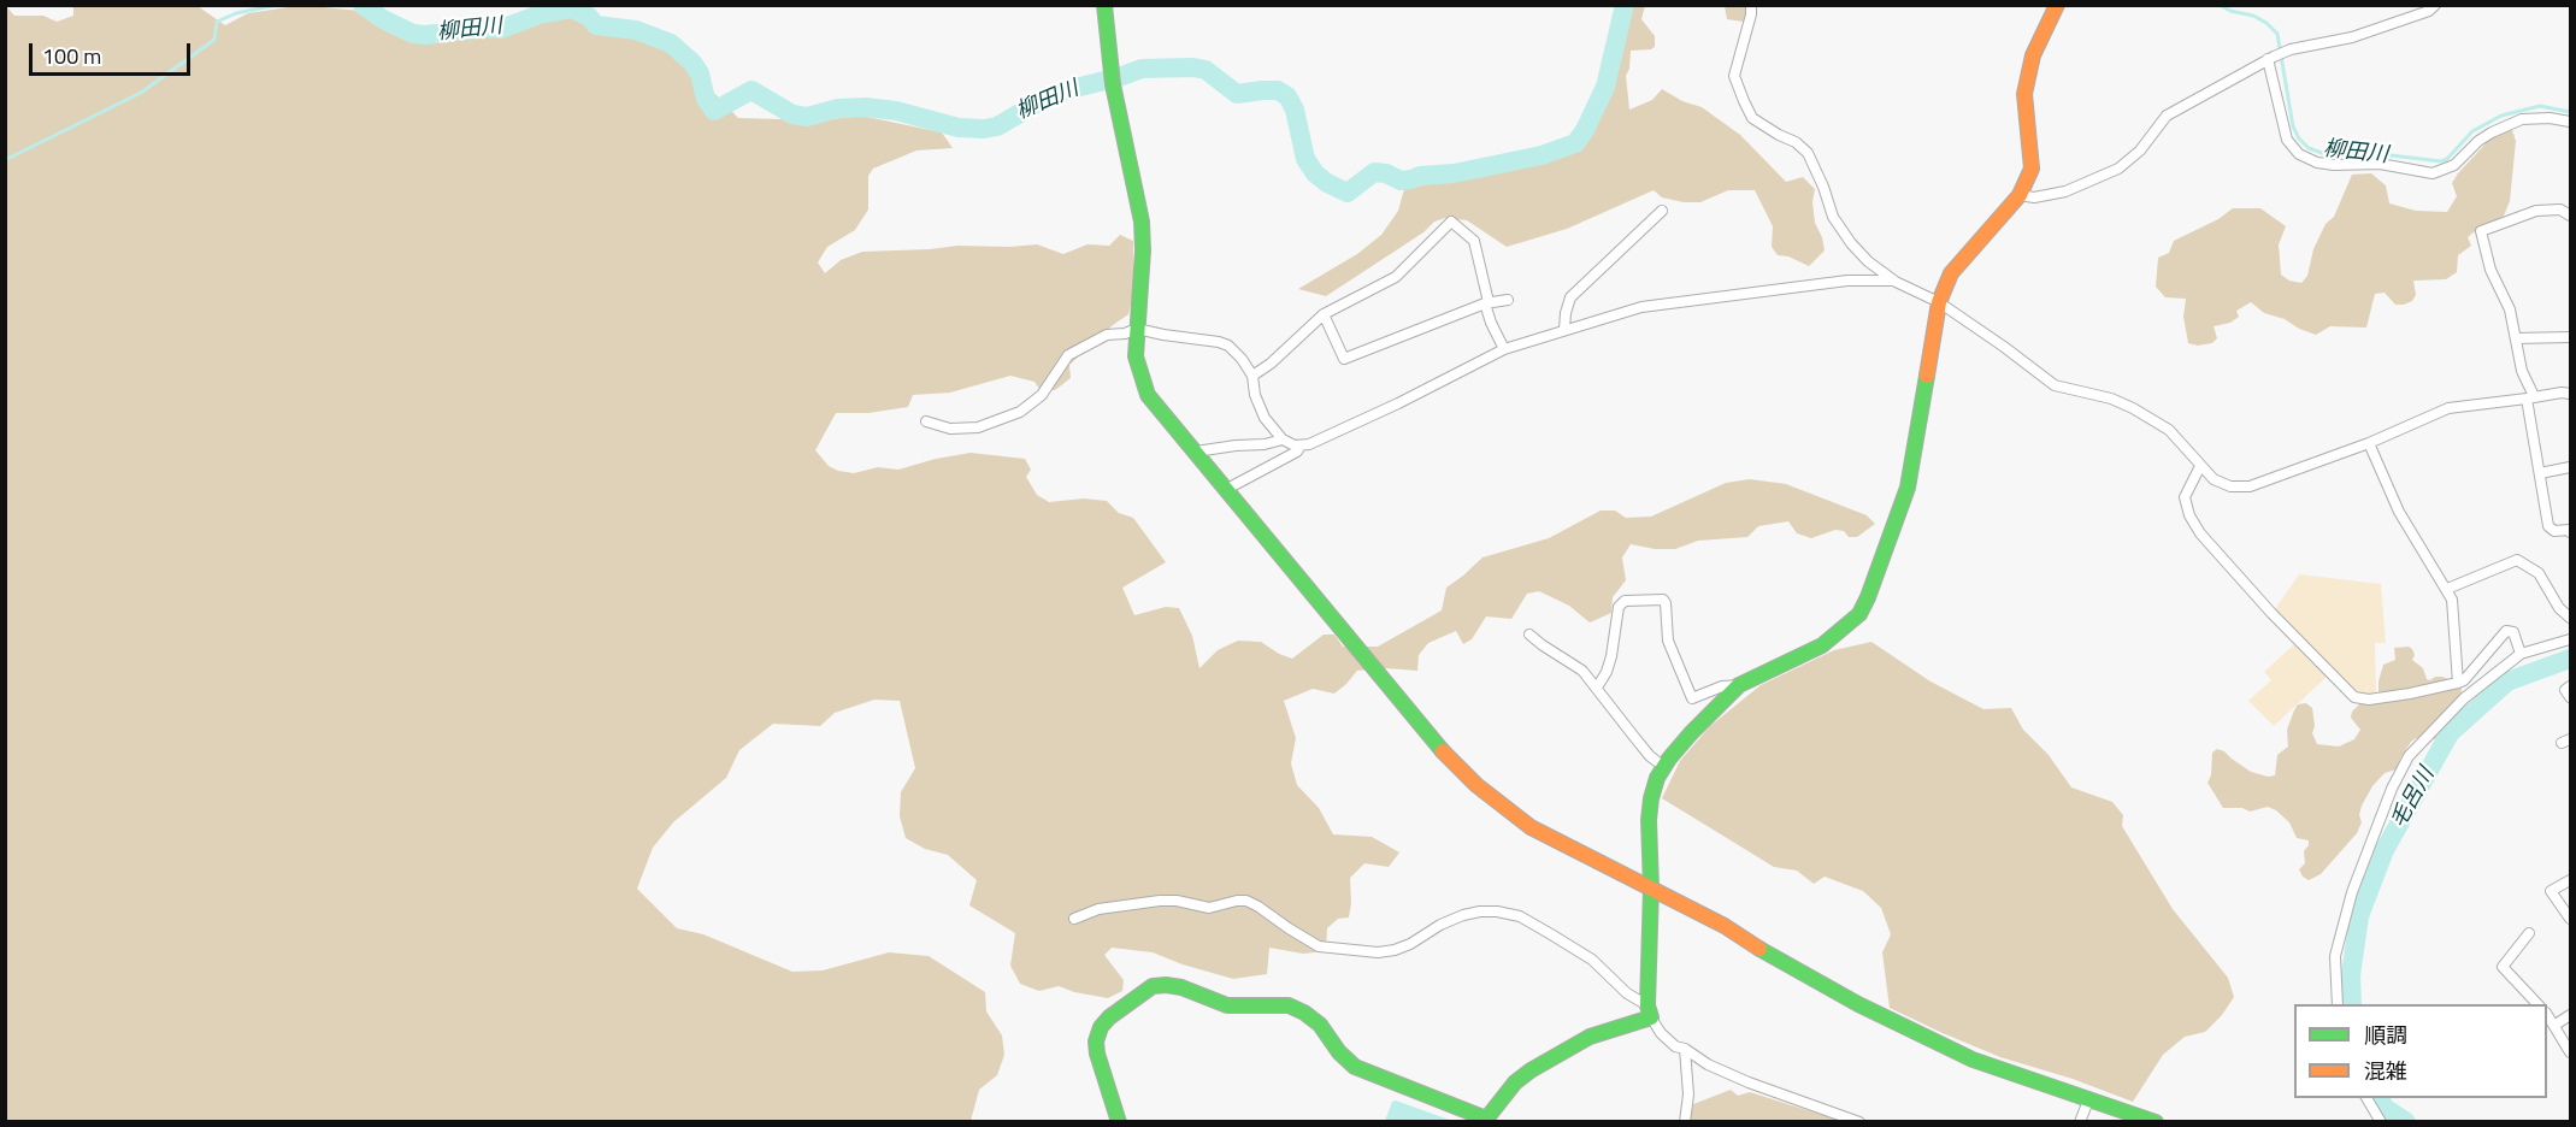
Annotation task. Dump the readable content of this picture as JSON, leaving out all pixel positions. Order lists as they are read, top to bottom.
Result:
{
  "water": ["柳田川", "毛呂川"],
  "legend": ["順調", "混雑"],
  "scale_bar": "100 m"
}
